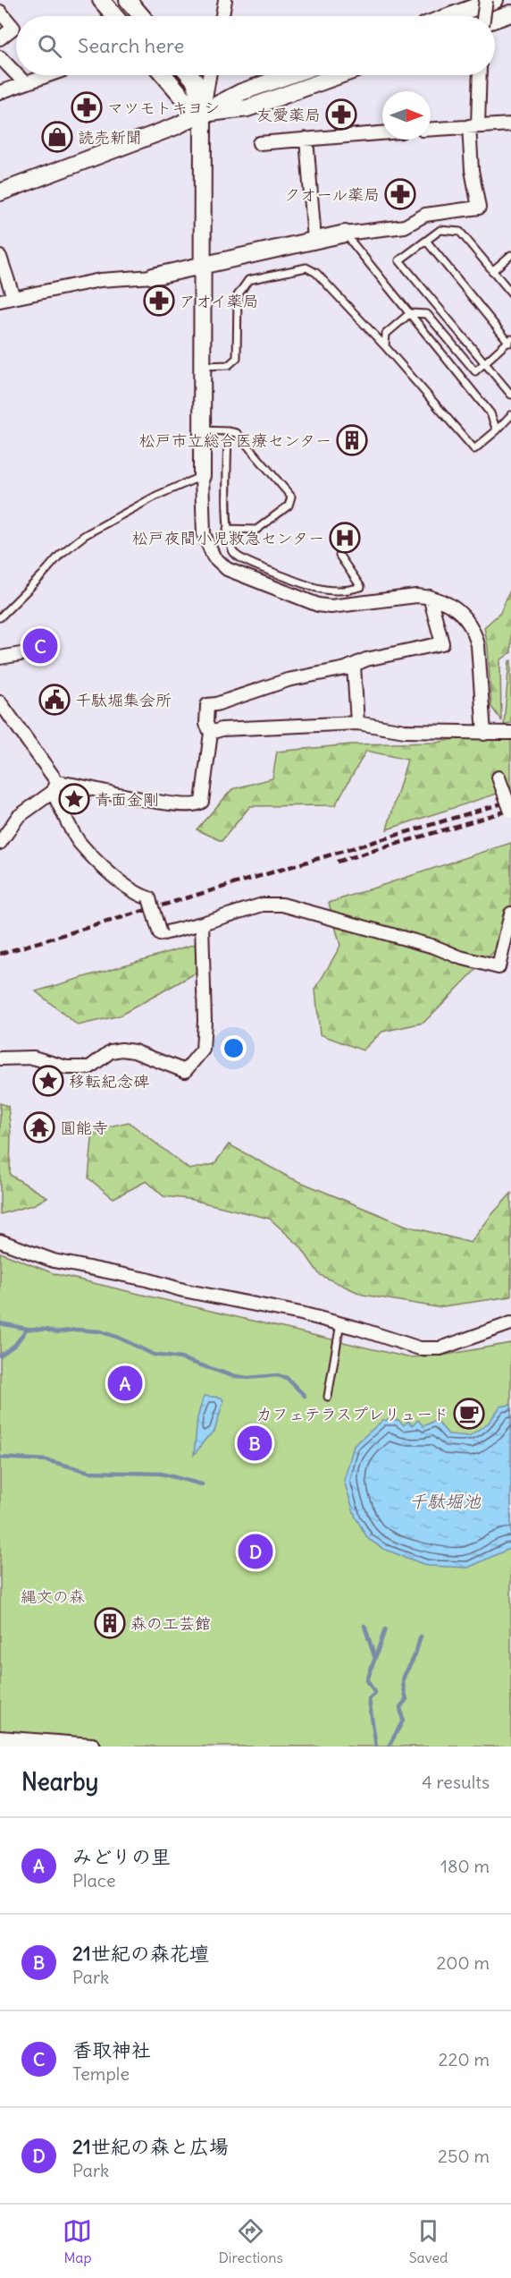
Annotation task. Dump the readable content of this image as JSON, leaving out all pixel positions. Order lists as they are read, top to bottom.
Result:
{
  "water": ["千駄堀池"],
  "parks": ["縄文の森"],
  "places": {
    "pharmacy": [
      "マツモトキヨシ",
      "友愛薬局",
      "クオール薬局",
      "アオイ薬局"
    ],
    "shop": ["読売新聞"],
    "building": ["松戸市立総合医療センター", "森の工芸館"],
    "hospital": ["松戸夜間小児救急センター"],
    "public building": ["千駄堀集会所"],
    "place": ["青面金剛", "移転紀念碑"],
    "temple": ["圓能寺"],
    "cafe": ["カフェテラスプレリュード"]
  },
  "north": "right",
  "page": {
    "search": "Search here",
    "pins": [
      "C",
      "A",
      "B",
      "D"
    ],
    "heading": ["Nearby", "4 results"],
    "list": [
      {
        "mark": "A",
        "name": "みどりの里",
        "note": "Place",
        "value": "180 m"
      },
      {
        "mark": "B",
        "name": "21世紀の森花壇",
        "note": "Park",
        "value": "200 m"
      },
      {
        "mark": "C",
        "name": "香取神社",
        "note": "Temple",
        "value": "220 m"
      },
      {
        "mark": "D",
        "name": "21世紀の森と広場",
        "note": "Park",
        "value": "250 m"
      }
    ],
    "nav": ["Map", "Directions", "Saved"]
  }
}
